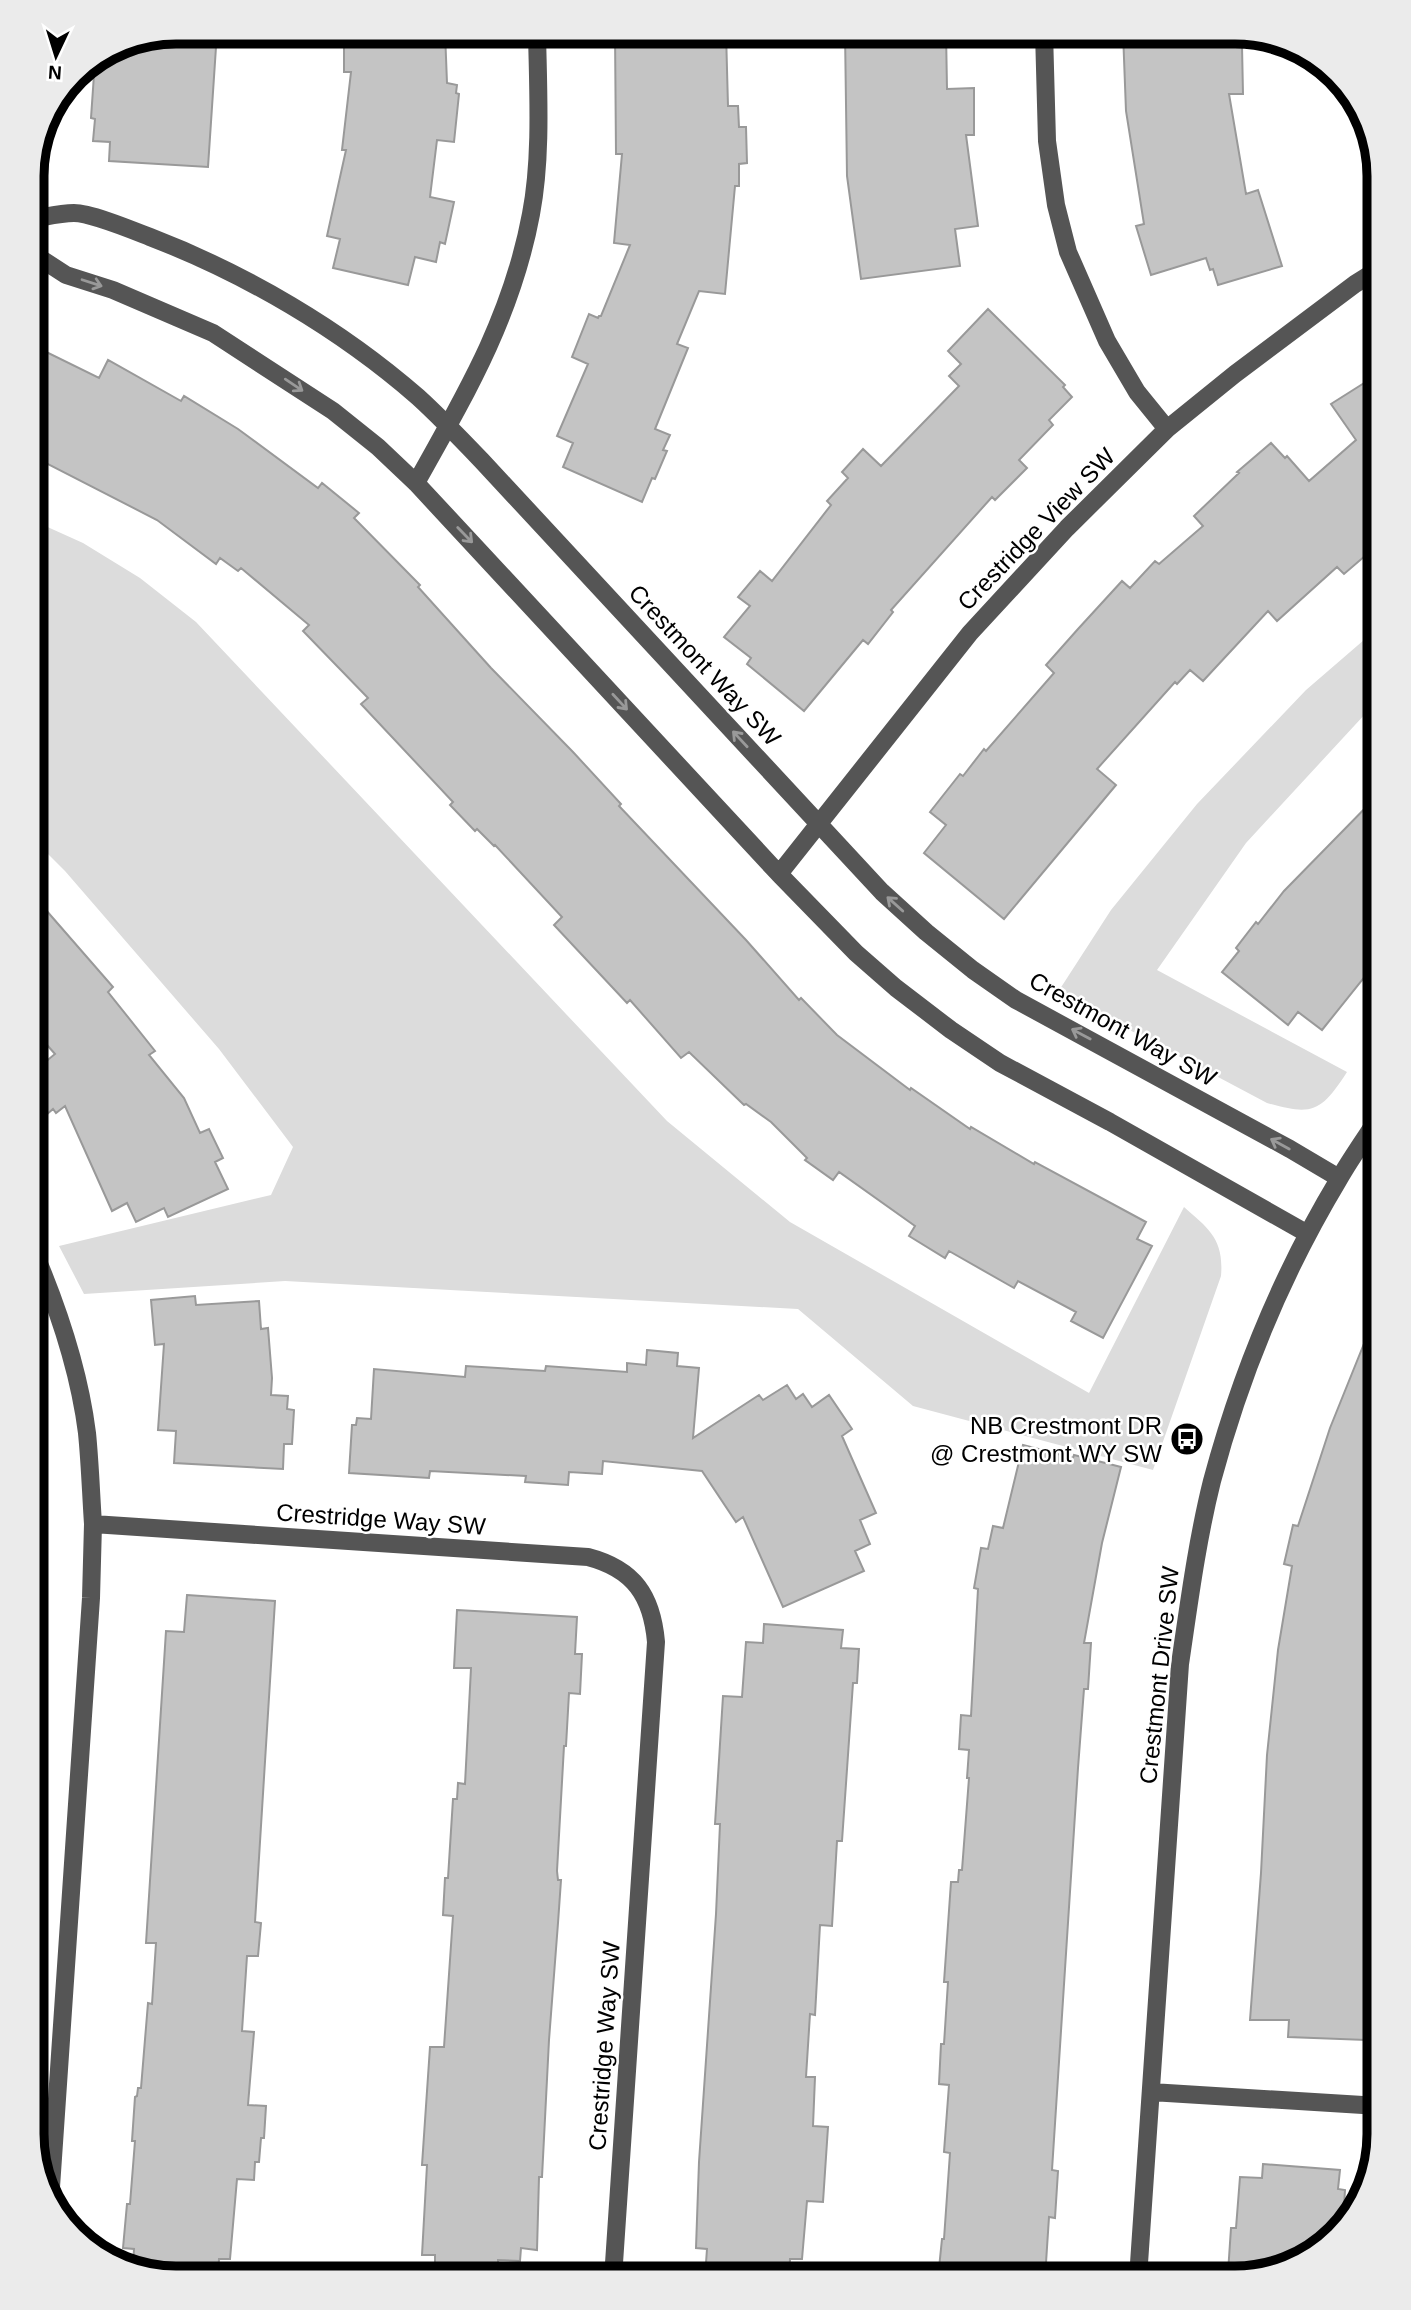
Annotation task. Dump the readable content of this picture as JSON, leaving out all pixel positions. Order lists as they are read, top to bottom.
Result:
{
  "streets": {
    "street": [
      "Crestridge View SW",
      "Crestmont Way SW",
      "Crestridge Way SW",
      "Crestmont Drive SW"
    ]
  },
  "crossings": [
    ["Crestridge View SW", "Crestmont Way SW"],
    ["Crestmont Way SW", "Crestmont Drive SW"]
  ],
  "places": {
    "bus stop": ["NB Crestmont DR @ Crestmont WY SW"]
  },
  "north": "bottom"
}
